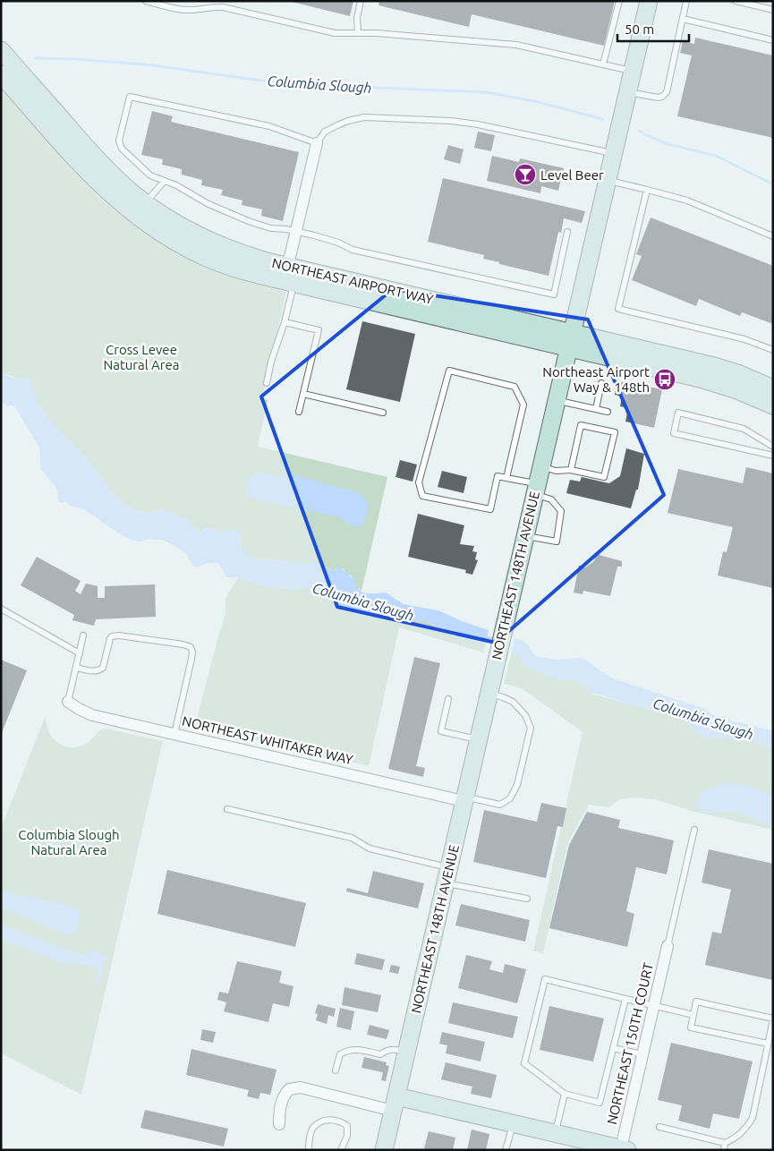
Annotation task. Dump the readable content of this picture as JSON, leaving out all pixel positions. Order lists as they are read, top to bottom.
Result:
{
  "streets": {
    "main road": ["NORTHEAST AIRPORT WAY", "NORTHEAST 148TH AVENUE"],
    "street": ["NORTHEAST WHITAKER WAY", "NORTHEAST 150TH COURT"]
  },
  "crossings": [
    ["NORTHEAST AIRPORT WAY", "NORTHEAST 148TH AVENUE"],
    ["NORTHEAST 148TH AVENUE", "NORTHEAST WHITAKER WAY"]
  ],
  "water": ["Columbia Slough"],
  "parks": ["Cross Levee Natural Area", "Columbia Slough Natural Area"],
  "places": {
    "bar": ["Level Beer"],
    "bus stop": ["Northeast Airport Way & 148th"]
  },
  "scale_bar": "50 m"
}
